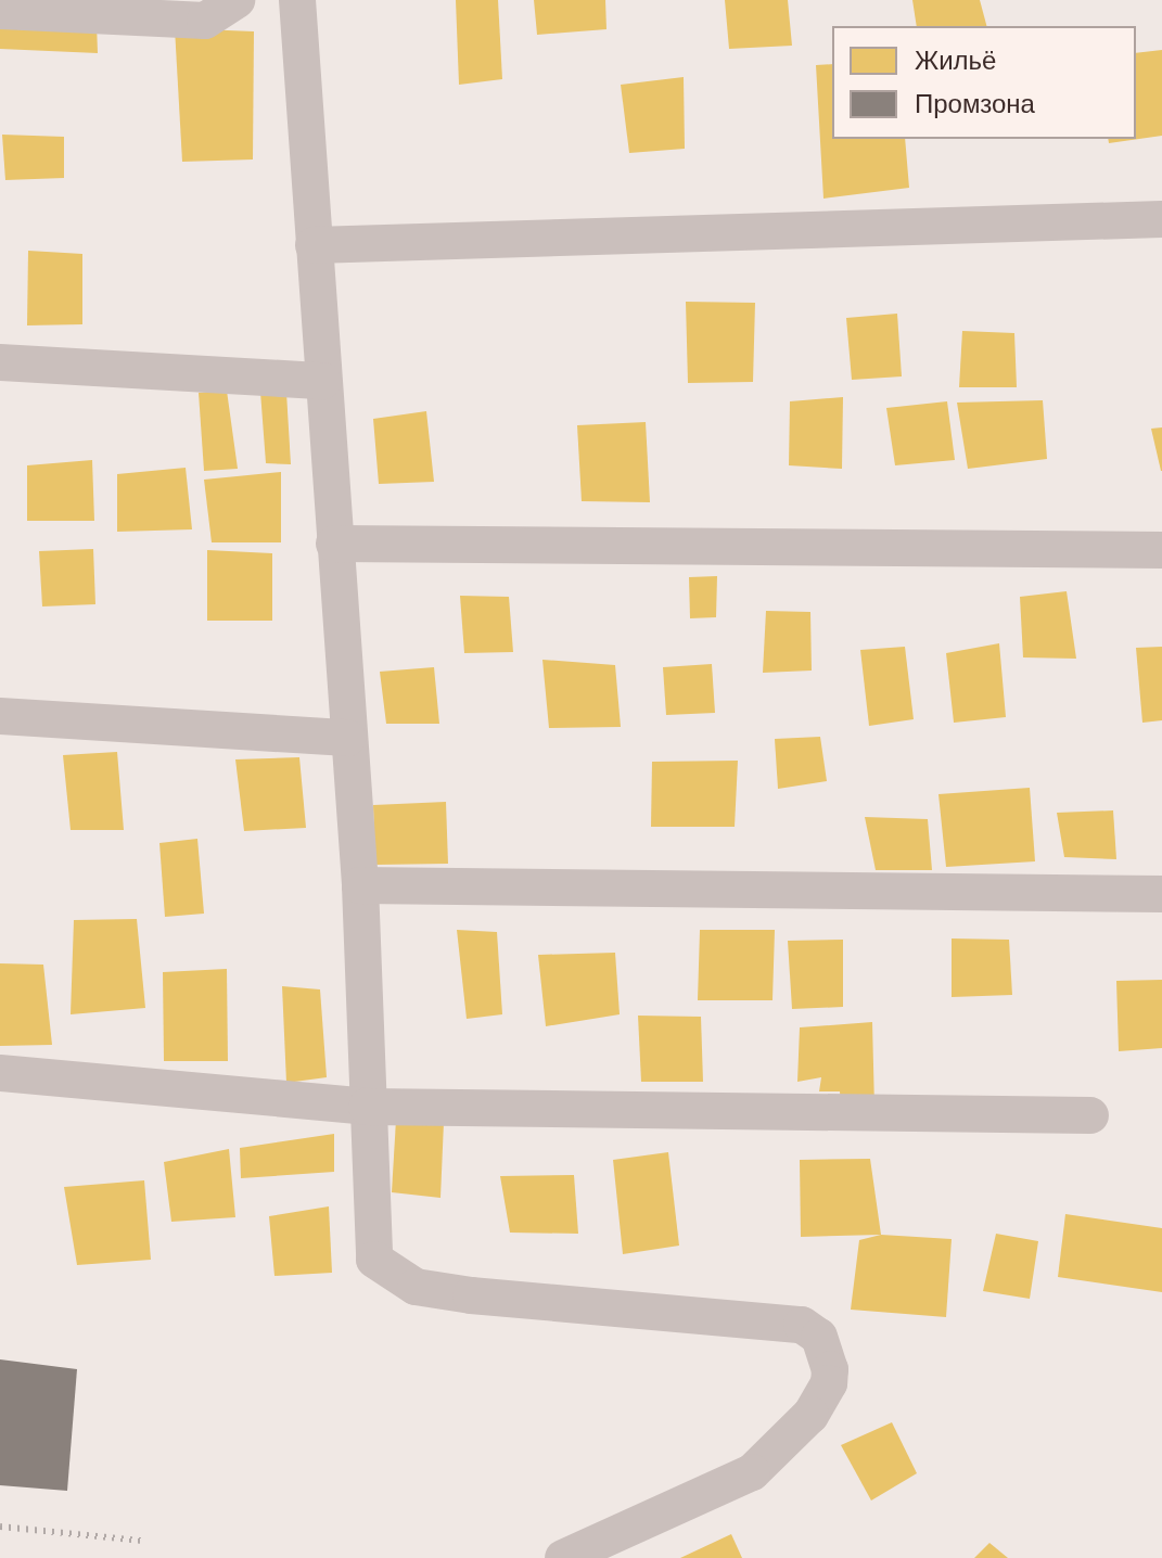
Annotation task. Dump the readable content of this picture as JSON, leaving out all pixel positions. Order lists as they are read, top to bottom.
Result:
{
  "legend": ["Жильё", "Промзона"]
}
